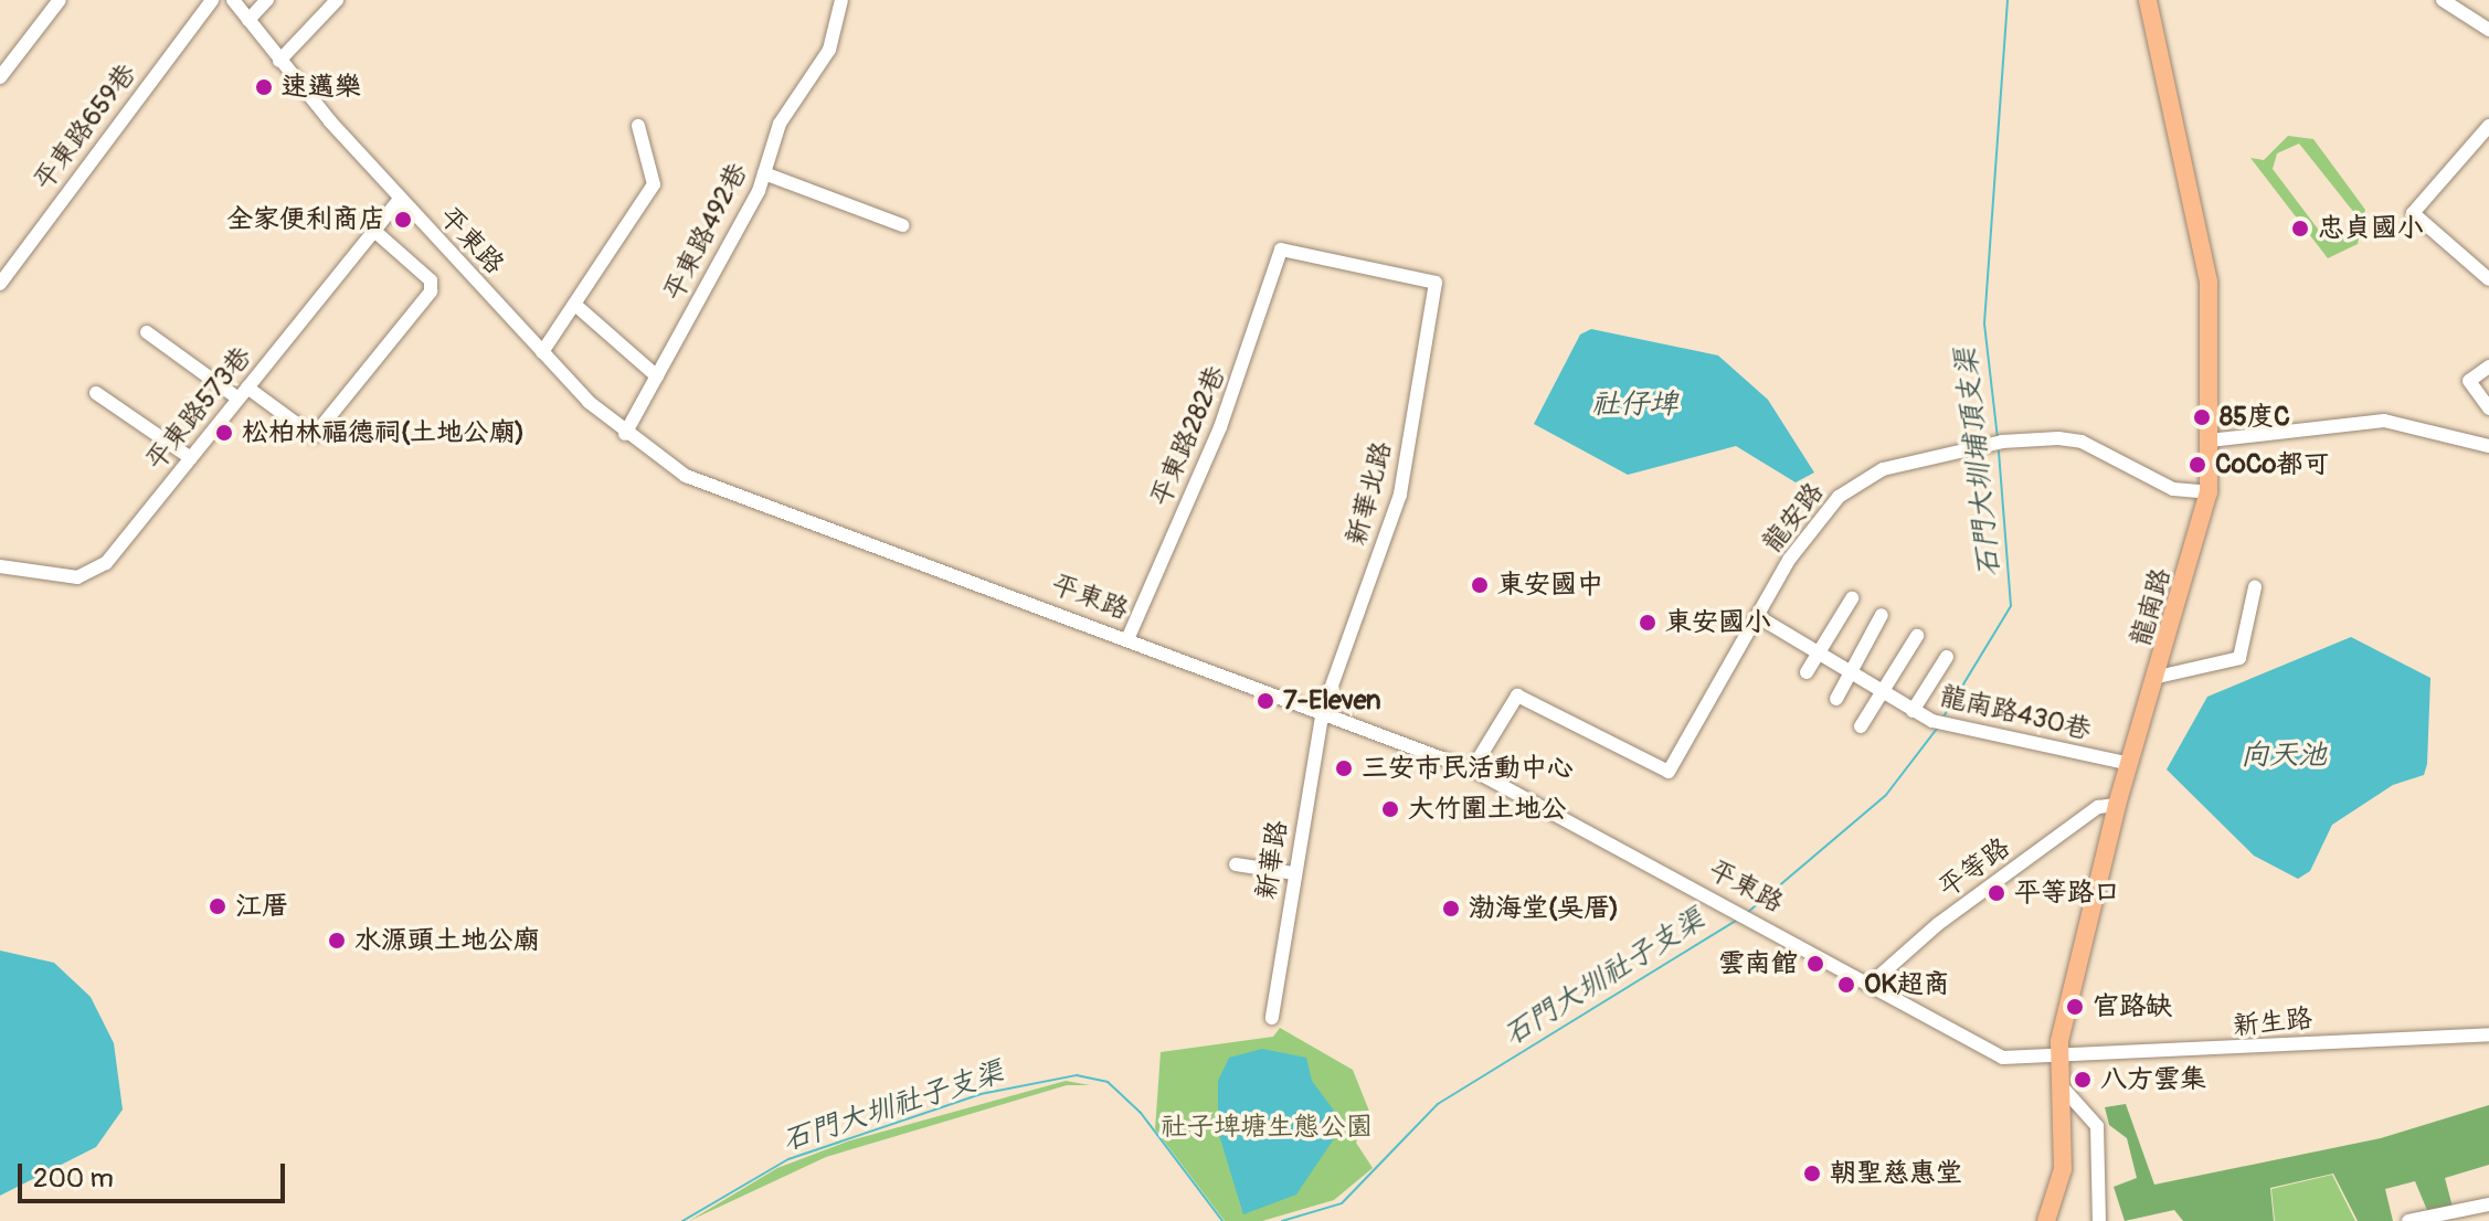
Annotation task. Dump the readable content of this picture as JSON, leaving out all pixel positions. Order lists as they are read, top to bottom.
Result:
{
  "streets": {
    "main road": ["龍南路"],
    "street": [
      "平東路659巷",
      "平東路492巷",
      "平東路",
      "平東路573巷",
      "平東路282巷",
      "新華北路",
      "龍安路",
      "龍南路430巷",
      "新華路",
      "平等路",
      "新生路"
    ]
  },
  "crossings": [
    ["平東路492巷", "平東路"],
    ["平東路", "平東路573巷"],
    ["平東路", "平東路282巷"],
    ["平東路", "新華北路"],
    ["平東路", "龍安路"],
    ["平東路", "龍南路"],
    ["平東路", "新華路"],
    ["平東路", "平等路"],
    ["平東路", "新生路"],
    ["平東路282巷", "新華北路"],
    ["新華北路", "新華路"],
    ["龍安路", "龍南路"],
    ["龍安路", "龍南路430巷"],
    ["龍南路", "龍南路430巷"],
    ["龍南路", "平等路"],
    ["龍南路", "新生路"]
  ],
  "water": [
    "社仔埤",
    "石門大圳埔頂支渠",
    "向天池",
    "石門大圳社子支渠"
  ],
  "parks": ["社子埤塘生態公園"],
  "places": [
    "速邁樂",
    "全家便利商店",
    "忠貞國小",
    "85度C",
    "松柏林福德祠(土地公廟)",
    "CoCo都可",
    "東安國中",
    "東安國小",
    "7-Eleven",
    "三安市民活動中心",
    "大竹圍土地公",
    "平等路口",
    "江厝",
    "渤海堂(吳厝)",
    "水源頭土地公廟",
    "雲南館",
    "OK超商",
    "官路缺",
    "八方雲集",
    "朝聖慈惠堂"
  ],
  "scale_bar": "200 m"
}
